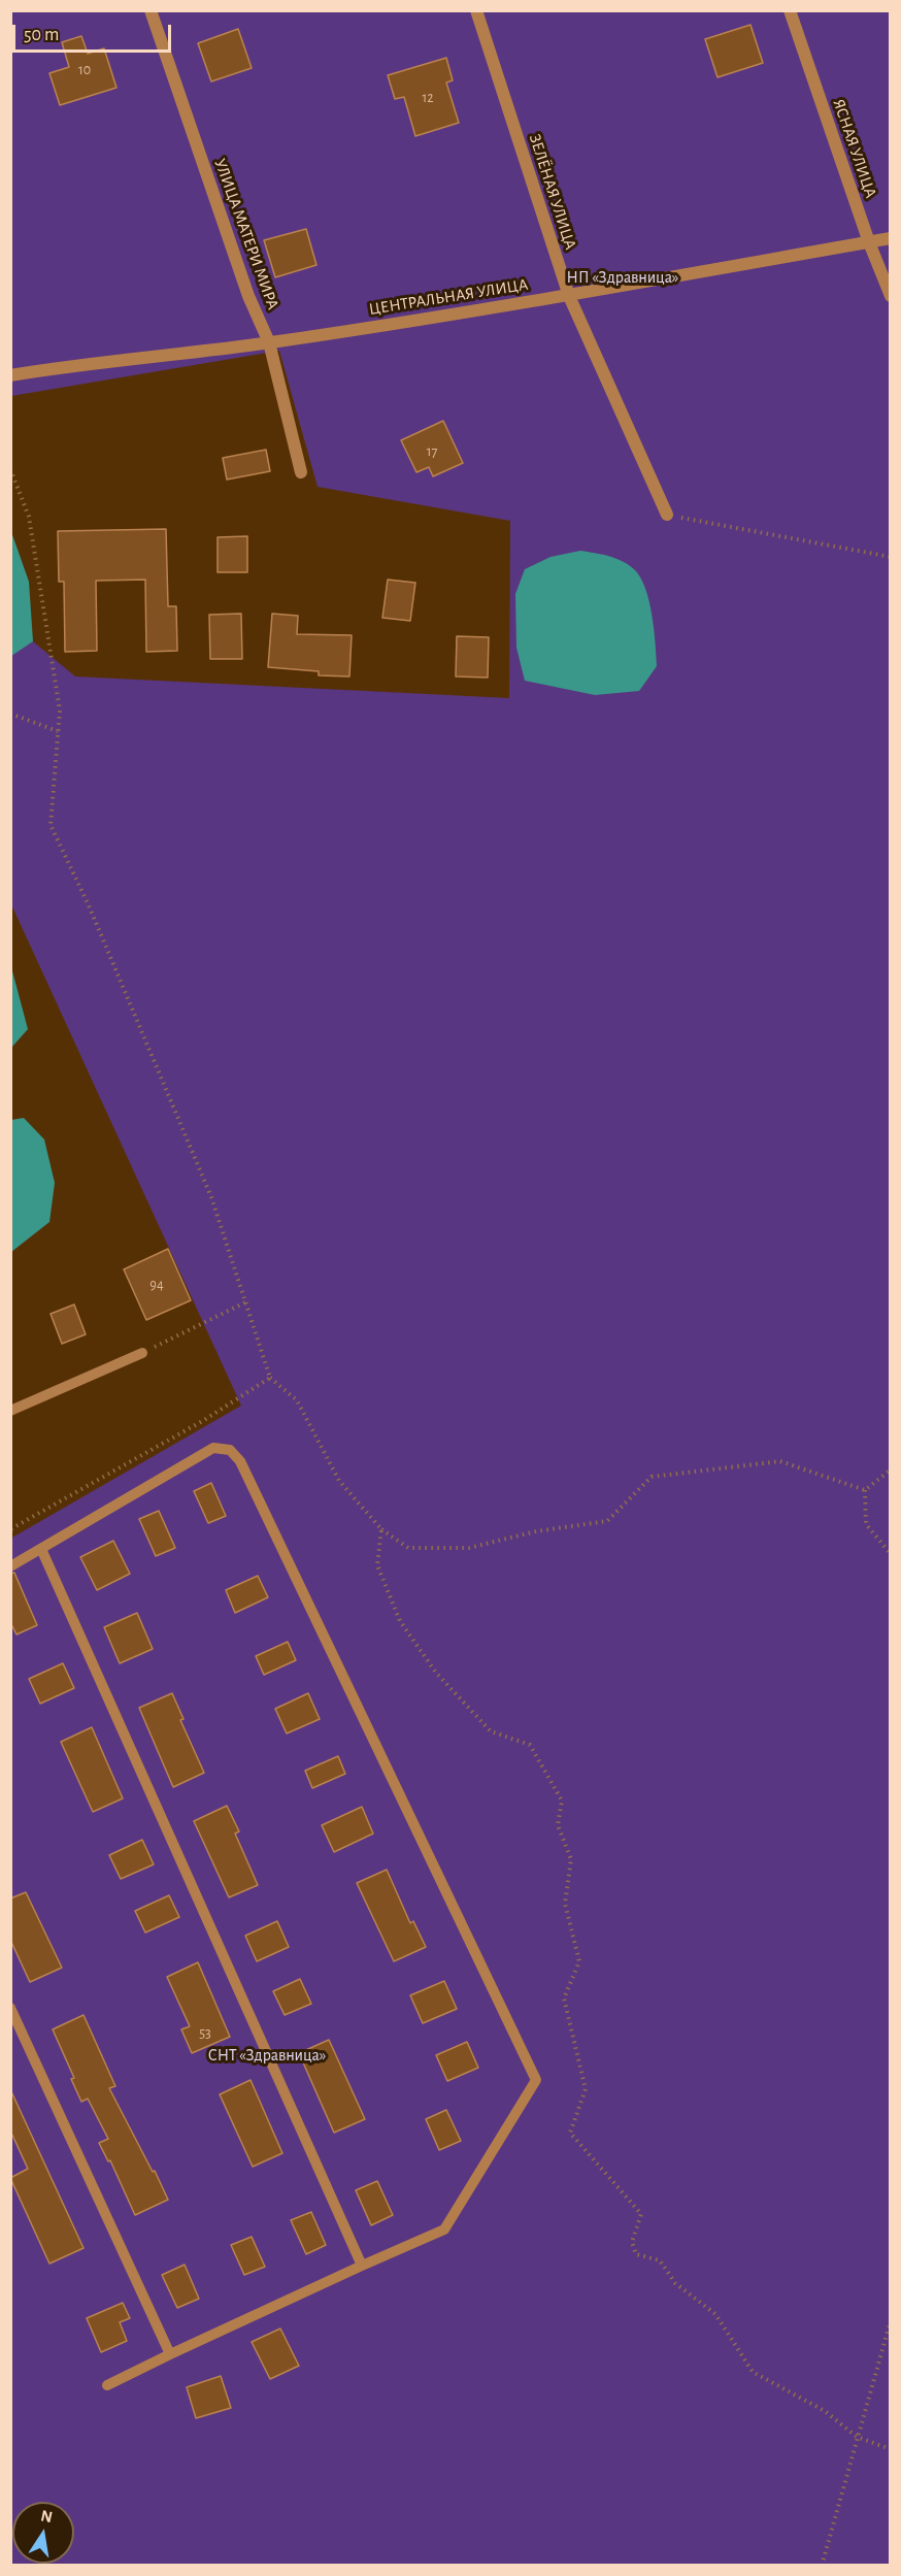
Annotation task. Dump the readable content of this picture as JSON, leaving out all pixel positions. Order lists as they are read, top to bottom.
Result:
{
  "streets": {
    "street": [
      "ЯСНАЯ УЛИЦА",
      "ЗЕЛЁНАЯ УЛИЦА",
      "УЛИЦА МАТЕРИ МИРА",
      "ЦЕНТРАЛЬНАЯ УЛИЦА"
    ]
  },
  "crossings": [
    ["ЯСНАЯ УЛИЦА", "ЦЕНТРАЛЬНАЯ УЛИЦА"],
    ["ЗЕЛЁНАЯ УЛИЦА", "ЦЕНТРАЛЬНАЯ УЛИЦА"],
    ["УЛИЦА МАТЕРИ МИРА", "ЦЕНТРАЛЬНАЯ УЛИЦА"]
  ],
  "parks": ["НП «Здравница»", "СНТ «Здравница»"],
  "house_numbers": [
    "10",
    "12",
    "17",
    "94",
    "53"
  ],
  "scale_bar": "50 m",
  "north": "top"
}
